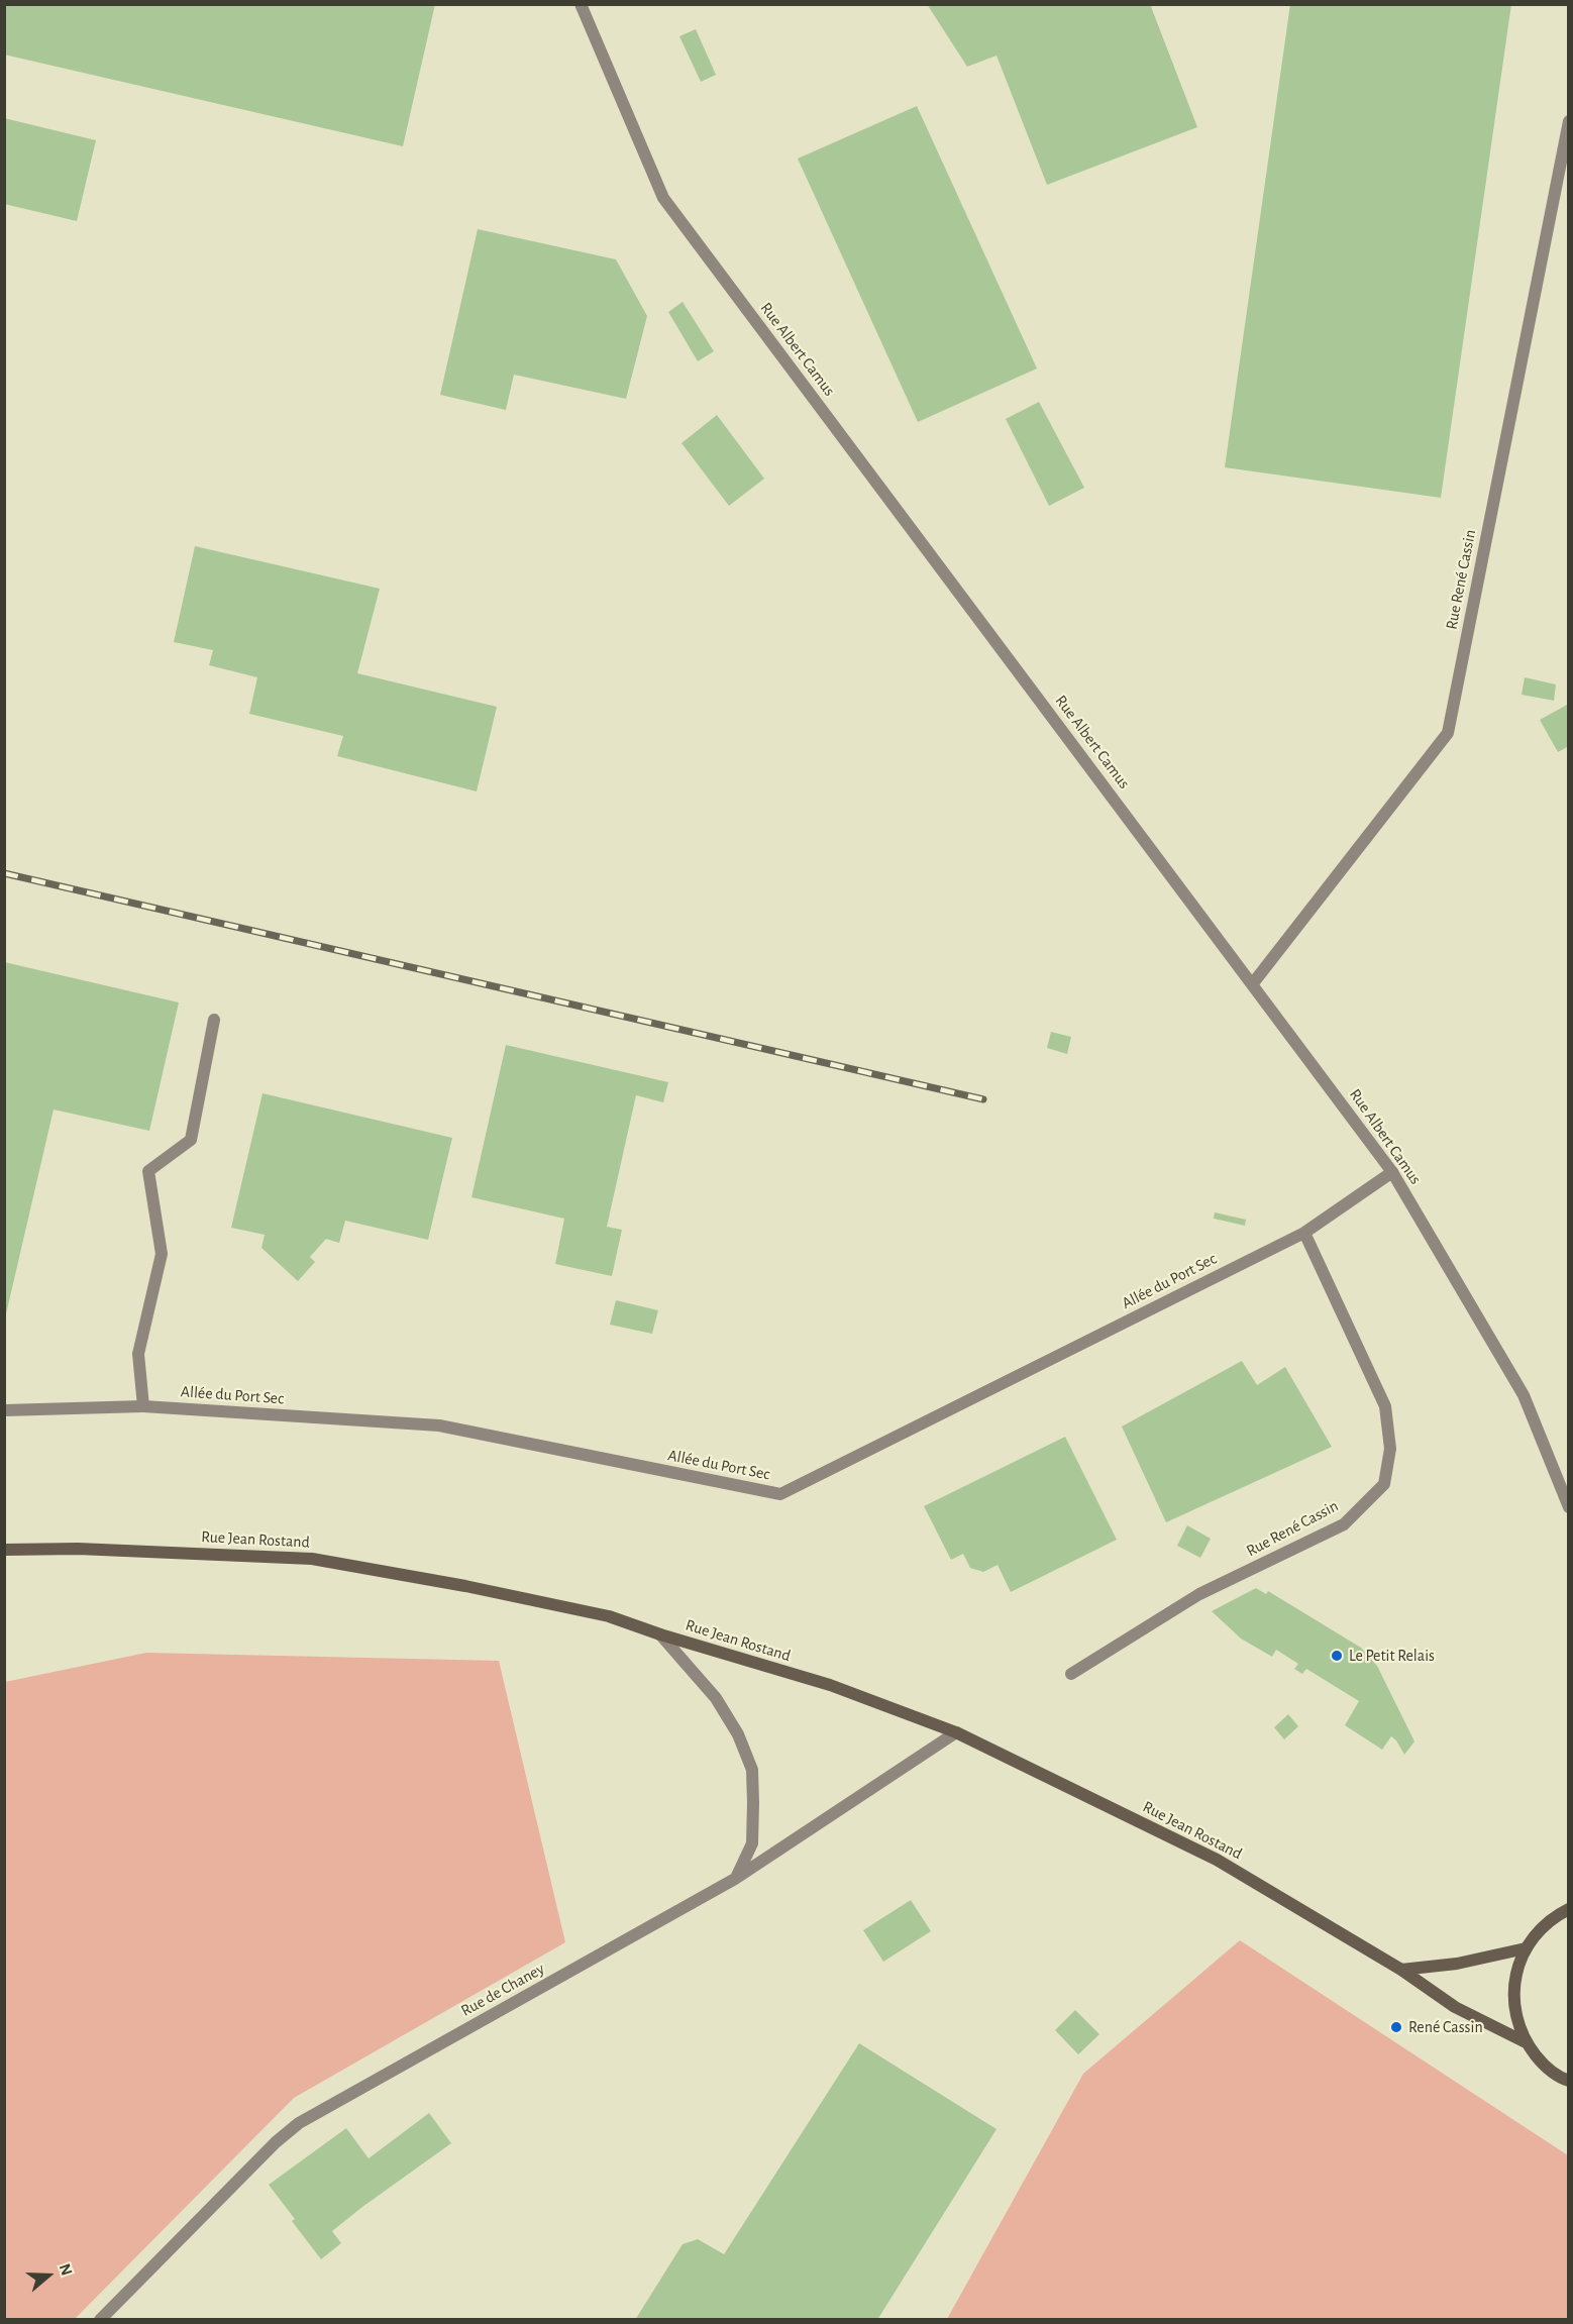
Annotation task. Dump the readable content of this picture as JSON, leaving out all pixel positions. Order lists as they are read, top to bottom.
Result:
{
  "streets": {
    "main road": ["Rue Jean Rostand"],
    "street": [
      "Rue Albert Camus",
      "Rue René Cassin",
      "Allée du Port Sec",
      "Rue de Chaney"
    ]
  },
  "crossings": [
    ["Rue Albert Camus", "Rue René Cassin"],
    ["Rue René Cassin", "Allée du Port Sec"],
    ["Rue Jean Rostand", "Rue de Chaney"]
  ],
  "places": ["Le Petit Relais", "René Cassin"],
  "north": "right"
}
